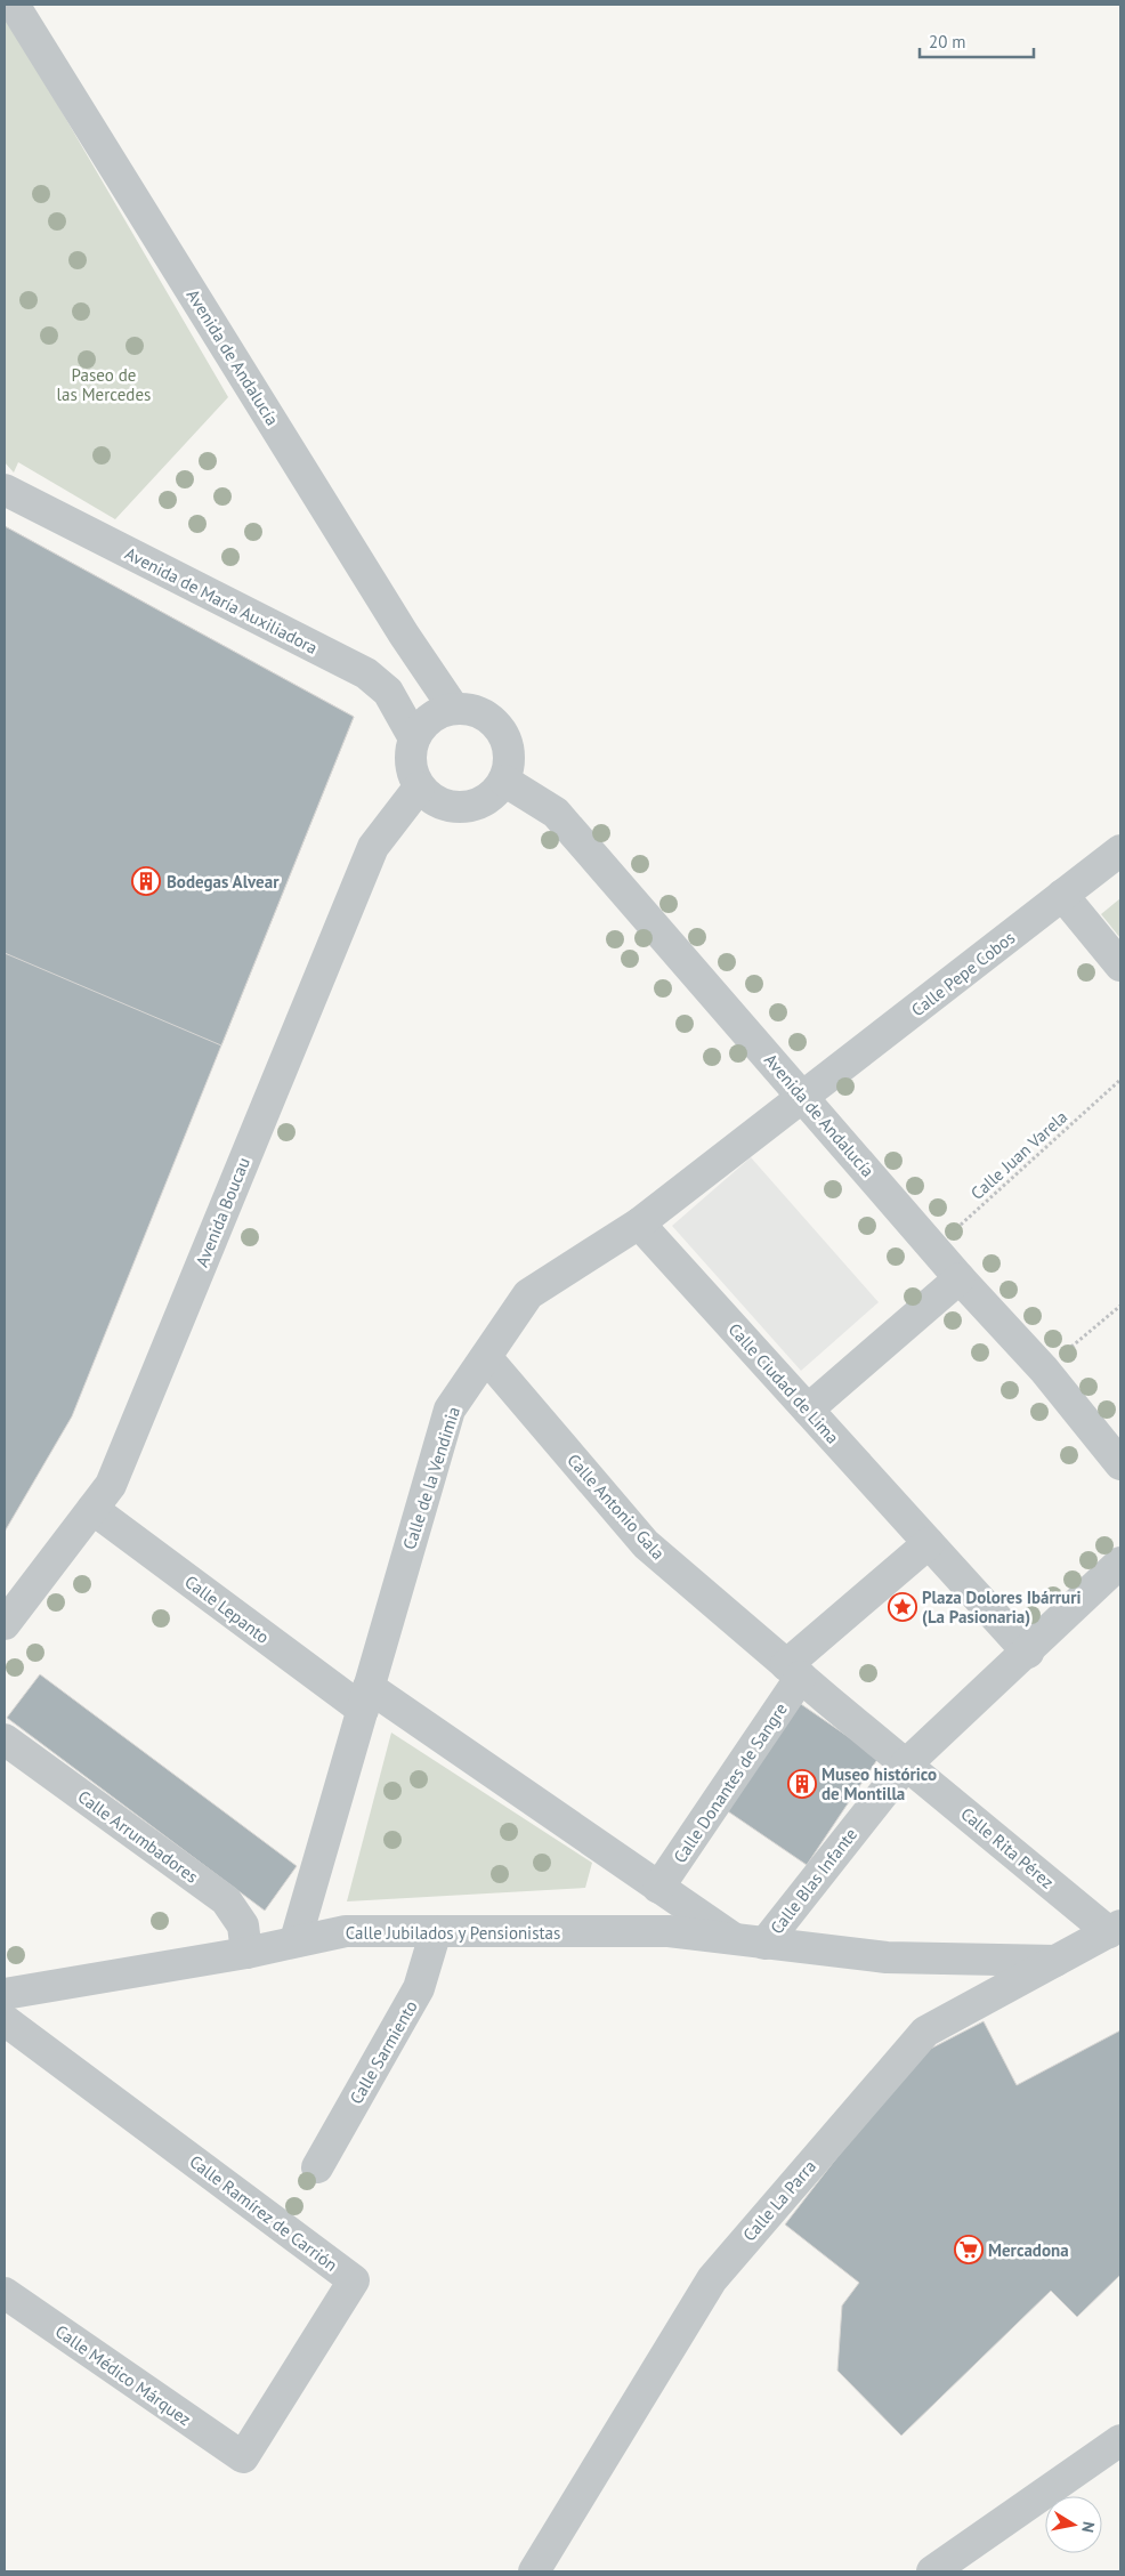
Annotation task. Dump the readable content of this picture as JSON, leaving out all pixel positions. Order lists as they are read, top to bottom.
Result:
{
  "streets": {
    "street": [
      "Avenida de Andalucía",
      "Avenida de María Auxiliadora",
      "Calle Pepe Cobos",
      "Avenida Boucau",
      "Calle Ciudad de Lima",
      "Calle de la Vendimia",
      "Calle Antonio Gala",
      "Calle Lepanto",
      "Calle Donantes de Sangre",
      "Calle Arrumbadores",
      "Calle Rita Pérez",
      "Calle Blas Infante",
      "Calle Jubilados y Pensionistas",
      "Calle Sarmiento",
      "Calle La Parra",
      "Calle Ramírez de Carrión",
      "Calle Médico Márquez"
    ],
    "path": ["Calle Juan Varela"]
  },
  "crossings": [
    ["Avenida de Andalucía", "Avenida de María Auxiliadora"],
    ["Avenida de Andalucía", "Calle Pepe Cobos"],
    ["Avenida de Andalucía", "Calle Juan Varela"],
    ["Avenida de Andalucía", "Avenida Boucau"],
    ["Avenida de Andalucía", "Calle de la Vendimia"],
    ["Avenida de María Auxiliadora", "Avenida Boucau"],
    ["Calle Pepe Cobos", "Calle de la Vendimia"],
    ["Avenida Boucau", "Calle Lepanto"],
    ["Calle Ciudad de Lima", "Calle de la Vendimia"],
    ["Calle de la Vendimia", "Calle Antonio Gala"],
    ["Calle de la Vendimia", "Calle Lepanto"],
    ["Calle de la Vendimia", "Calle Jubilados y Pensionistas"],
    ["Calle Antonio Gala", "Calle Donantes de Sangre"],
    ["Calle Lepanto", "Calle Jubilados y Pensionistas"],
    ["Calle Donantes de Sangre", "Calle Jubilados y Pensionistas"],
    ["Calle Arrumbadores", "Calle Jubilados y Pensionistas"],
    ["Calle Rita Pérez", "Calle Blas Infante"],
    ["Calle Rita Pérez", "Calle La Parra"],
    ["Calle Blas Infante", "Calle Jubilados y Pensionistas"],
    ["Calle Jubilados y Pensionistas", "Calle Sarmiento"],
    ["Calle Jubilados y Pensionistas", "Calle La Parra"],
    ["Calle Ramírez de Carrión", "Calle Médico Márquez"]
  ],
  "parks": ["Paseo de las Mercedes"],
  "places": {
    "building": ["Bodegas Alvear", "Museo histórico de Montilla"],
    "place": ["Plaza Dolores Ibárruri (La Pasionaria)"],
    "supermarket": ["Mercadona"]
  },
  "scale_bar": "20 m",
  "north": "right"
}
